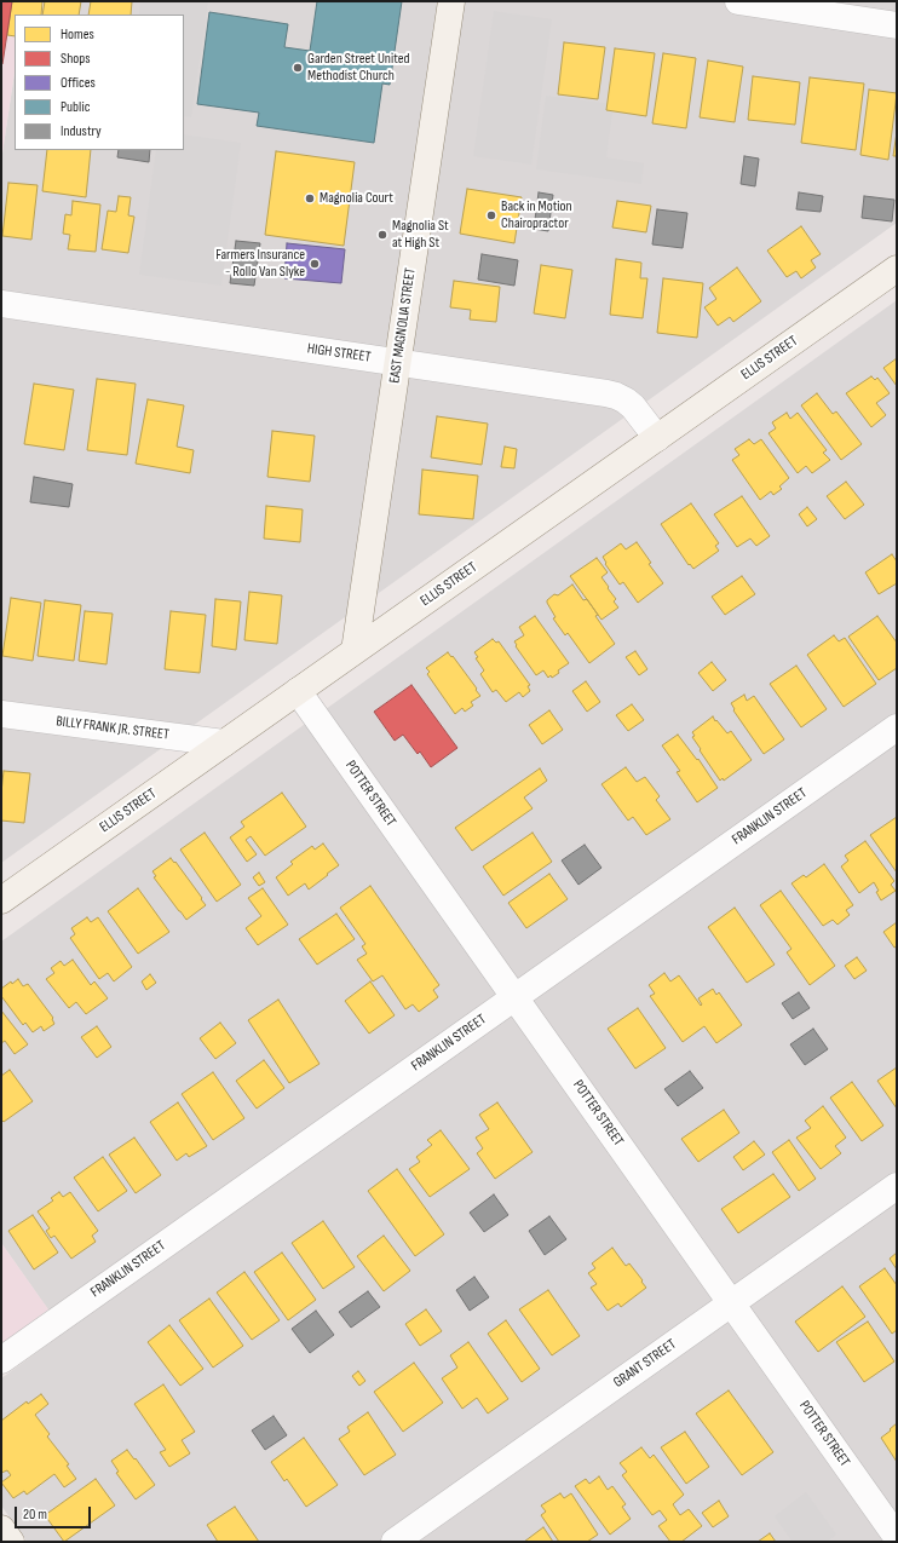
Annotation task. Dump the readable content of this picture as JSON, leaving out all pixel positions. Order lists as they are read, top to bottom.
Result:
{
  "streets": {
    "street": [
      "EAST MAGNOLIA STREET",
      "HIGH STREET",
      "ELLIS STREET",
      "BILLY FRANK JR. STREET",
      "POTTER STREET",
      "FRANKLIN STREET",
      "GRANT STREET"
    ]
  },
  "crossings": [
    ["EAST MAGNOLIA STREET", "HIGH STREET"],
    ["EAST MAGNOLIA STREET", "ELLIS STREET"],
    ["HIGH STREET", "ELLIS STREET"],
    ["ELLIS STREET", "BILLY FRANK JR. STREET"],
    ["ELLIS STREET", "POTTER STREET"],
    ["POTTER STREET", "FRANKLIN STREET"],
    ["POTTER STREET", "GRANT STREET"]
  ],
  "places": [
    "Garden Street United Methodist Church",
    "Magnolia Court",
    "Back in Motion Chairopractor",
    "Magnolia St at High St",
    "Farmers Insurance - Rollo Van Slyke"
  ],
  "legend": [
    "Homes",
    "Shops",
    "Offices",
    "Public",
    "Industry"
  ],
  "scale_bar": "20 m"
}
